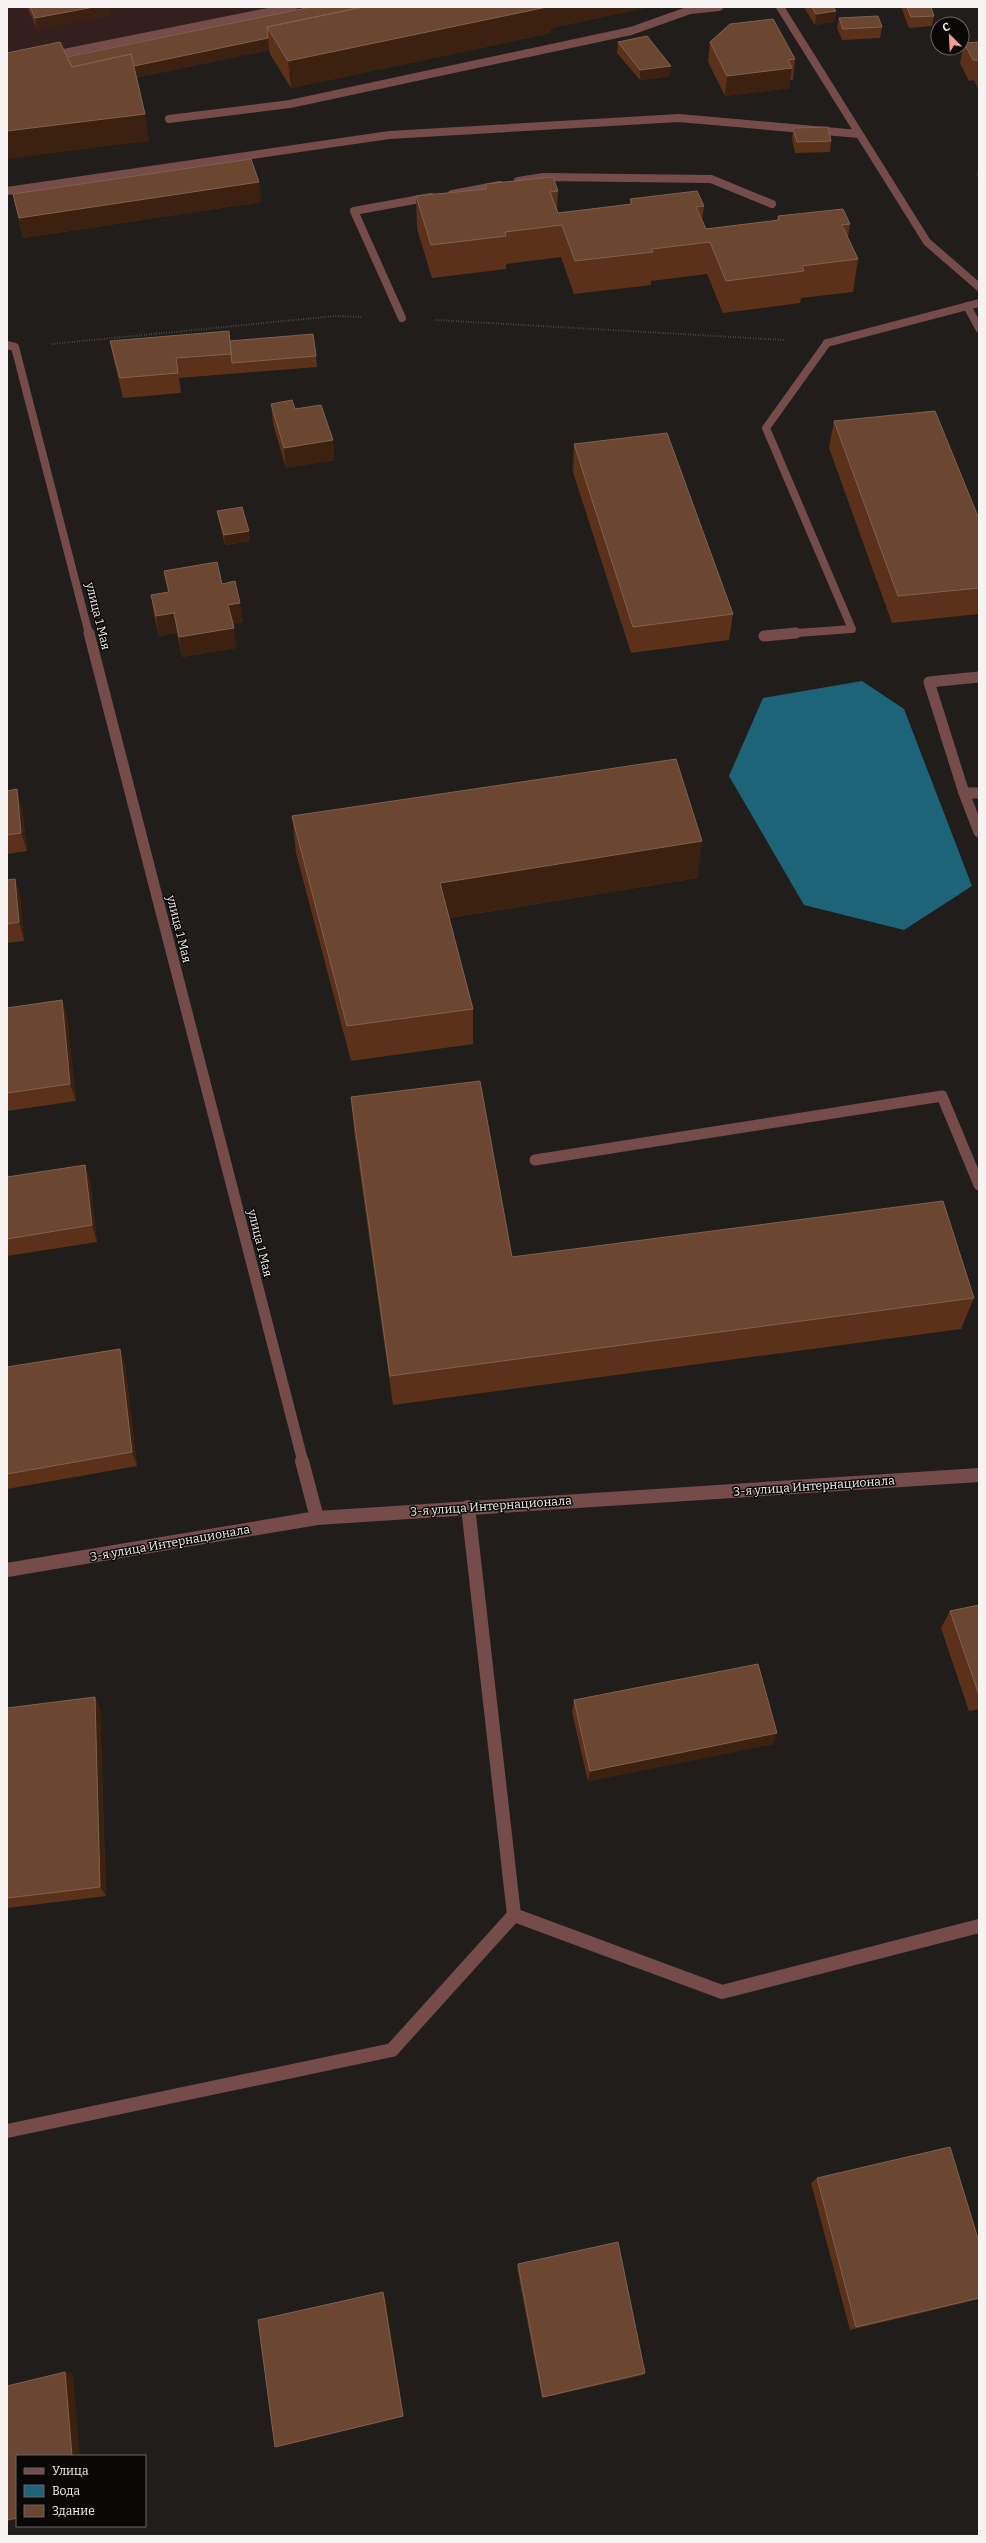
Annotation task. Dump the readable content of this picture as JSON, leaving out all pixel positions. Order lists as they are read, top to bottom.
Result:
{
  "streets": {
    "street": ["улица 1 Мая", "3-я улица Интернационала"]
  },
  "crossings": [
    ["улица 1 Мая", "3-я улица Интернационала"]
  ],
  "legend": ["Улица", "Вода", "Здание"],
  "north": "top left"
}
